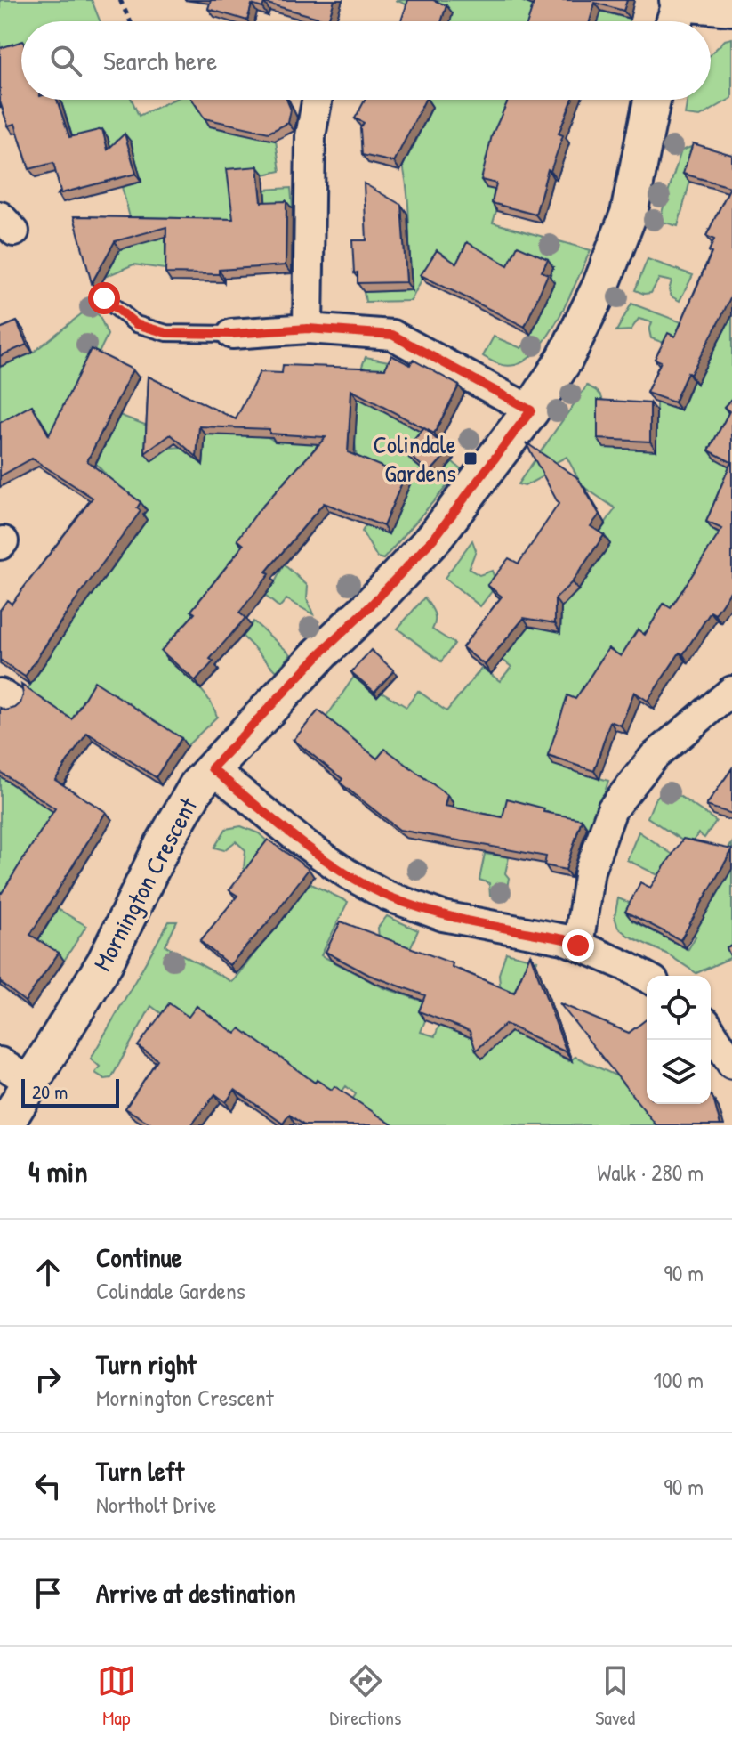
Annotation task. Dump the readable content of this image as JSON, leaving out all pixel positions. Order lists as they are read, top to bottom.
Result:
{
  "streets": {
    "street": ["Mornington Crescent"]
  },
  "places": {
    "transit": ["Colindale Gardens"]
  },
  "scale_bar": "20 m",
  "page": {
    "search": "Search here",
    "scale": "20 m",
    "heading": ["4 min", "Walk · 280 m"],
    "list": [
      ["Continue", "Colindale Gardens", "90 m"],
      ["Turn right", "Mornington Crescent", "100 m"],
      ["Turn left", "Northolt Drive", "90 m"],
      "Arrive at destination"
    ],
    "nav": ["Map", "Directions", "Saved"]
  }
}
